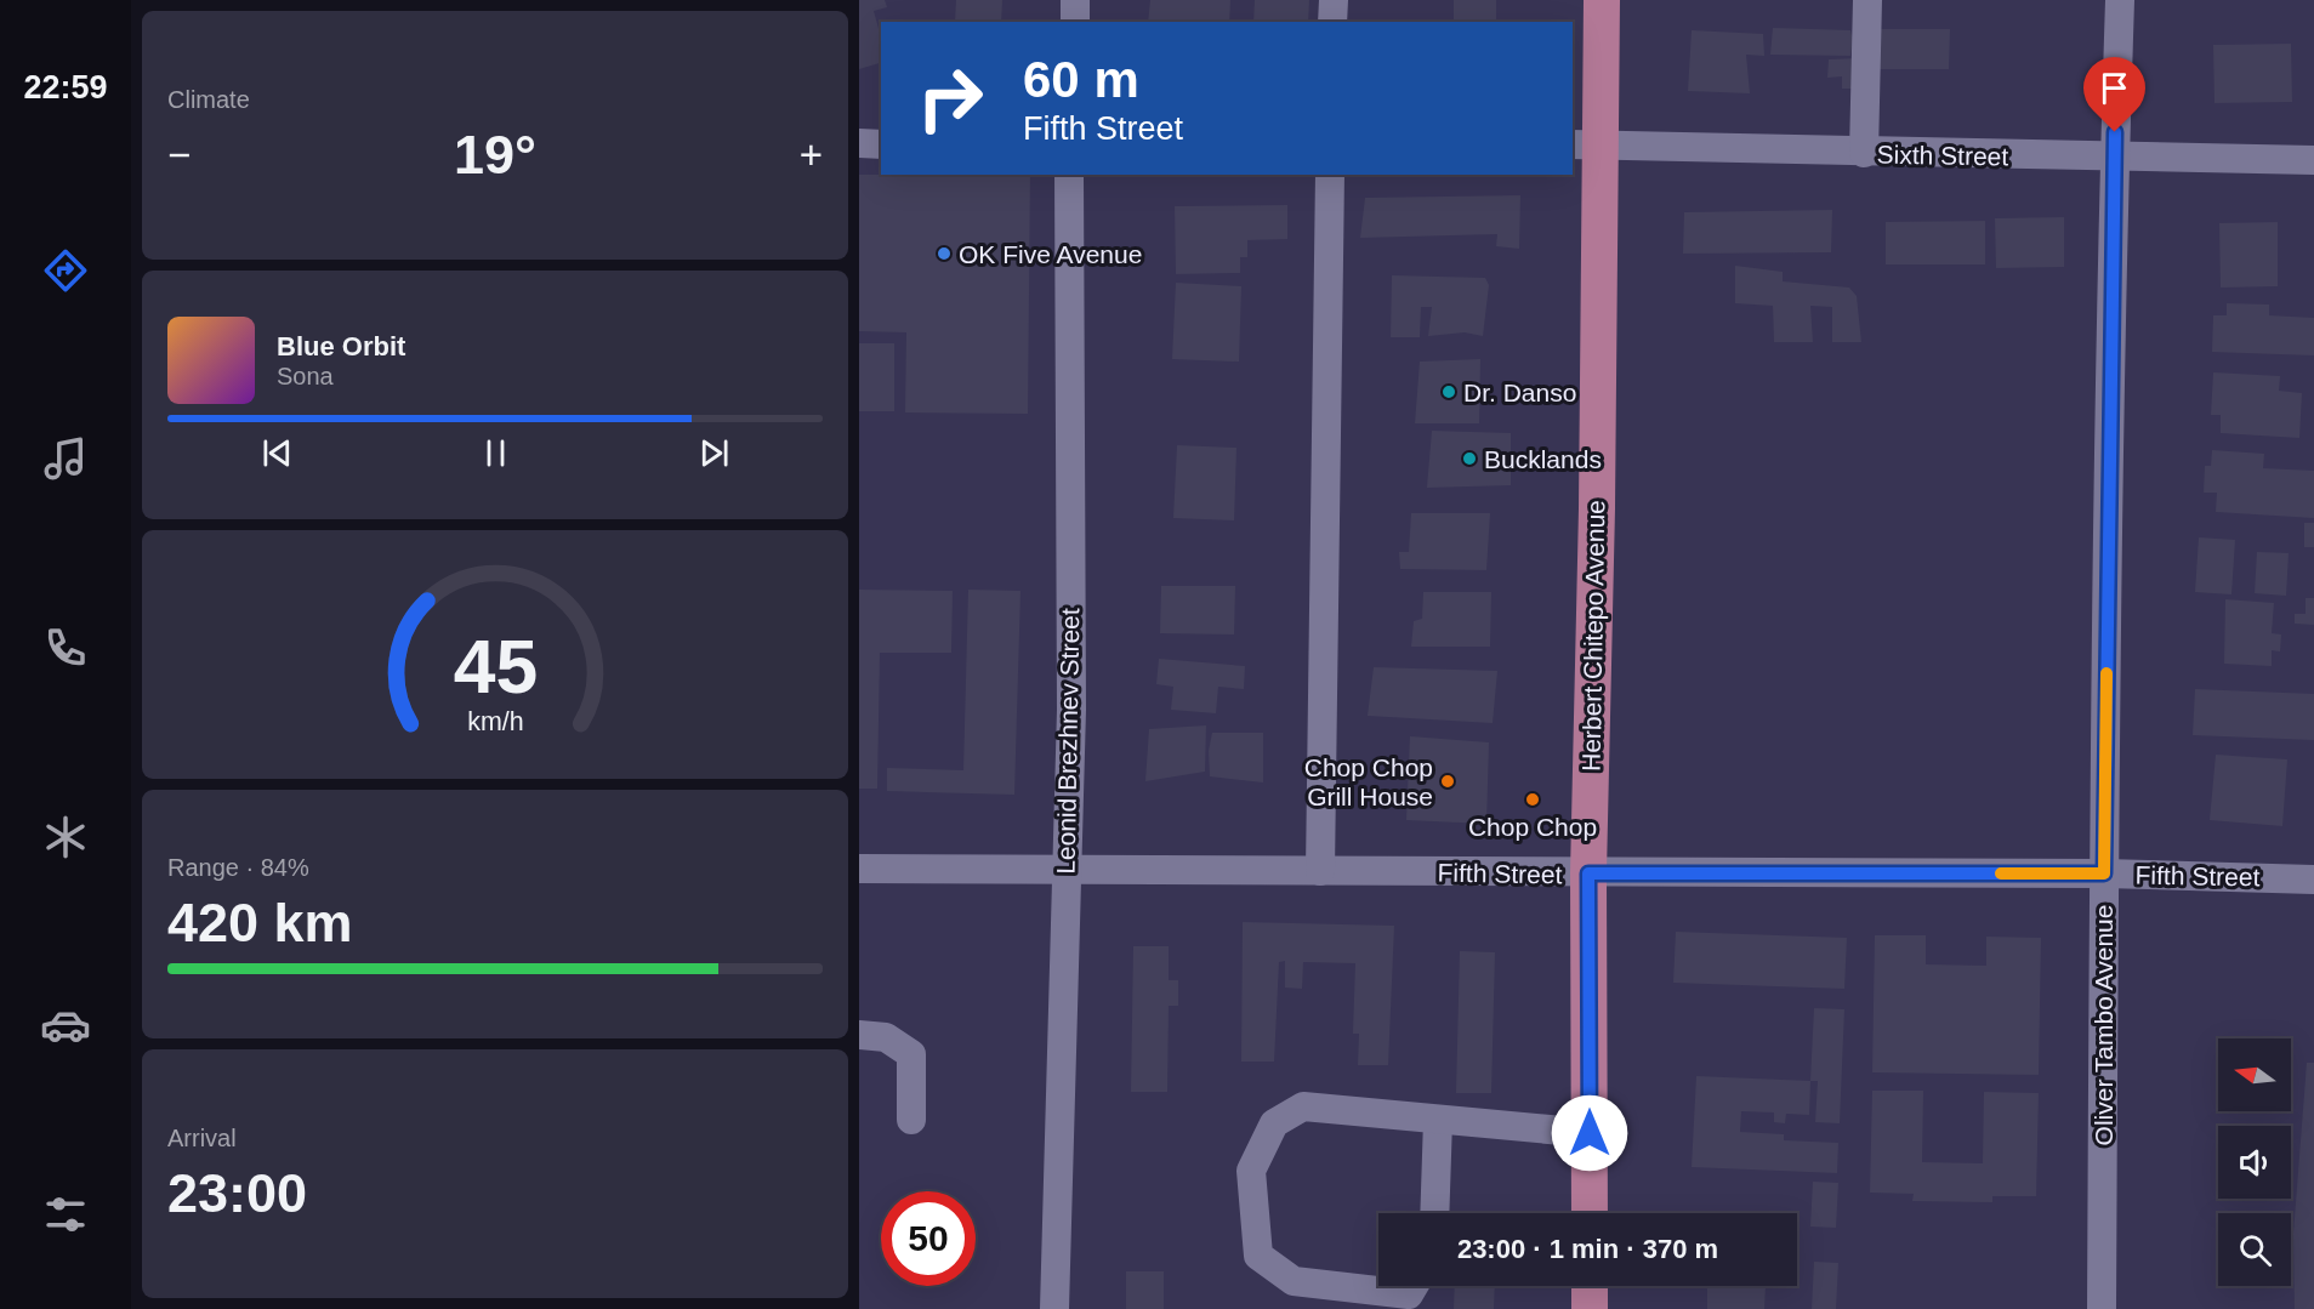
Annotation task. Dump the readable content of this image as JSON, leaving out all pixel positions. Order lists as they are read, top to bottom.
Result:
{
  "streets": {
    "main road": ["Herbert Chitepo Avenue"],
    "street": [
      "Sixth Street",
      "Leonid Brezhnev Street",
      "Fifth Street",
      "Oliver Tambo Avenue"
    ]
  },
  "crossings": [
    ["Sixth Street", "Herbert Chitepo Avenue"],
    ["Sixth Street", "Oliver Tambo Avenue"],
    ["Herbert Chitepo Avenue", "Fifth Street"],
    ["Leonid Brezhnev Street", "Fifth Street"],
    ["Fifth Street", "Oliver Tambo Avenue"]
  ],
  "places": [
    "OK Five Avenue",
    "Dr. Danso",
    "Bucklands",
    "Chop Chop Grill House",
    "Chop Chop"
  ],
  "north": "left",
  "page": {
    "tabs": "22:59",
    "tile": [
      "Climate",
      ["Range · 84%", "420 km"],
      ["Arrival", "23:00"]
    ],
    "turn": ["60 m", "Fifth Street"],
    "heat": ["−", "19°", "+"],
    "song": ["Blue Orbit", "Sona"],
    "limit": "50",
    "trip": "23:00 · 1 min · 370 m",
    "gauge": ["45", "km/h"]
  }
}
